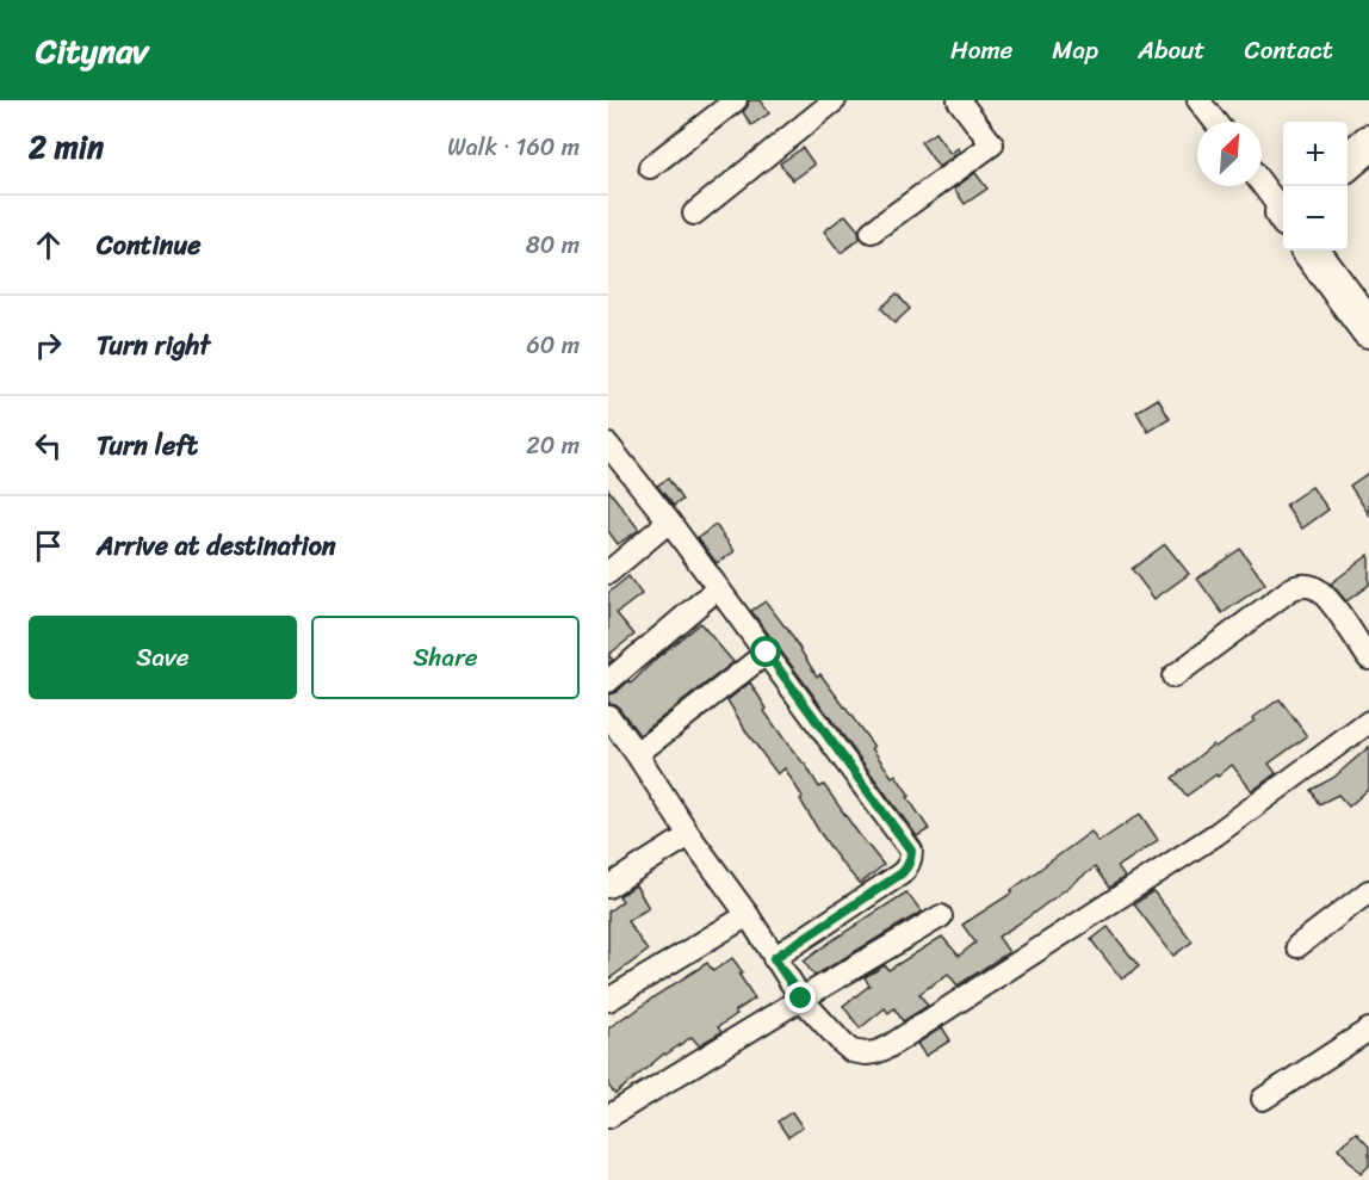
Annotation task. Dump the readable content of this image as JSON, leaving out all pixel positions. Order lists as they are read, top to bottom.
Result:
{
  "north": "top right",
  "page": {
    "header": "Citynav",
    "nav": [
      "Home",
      "Map",
      "About",
      "Contact"
    ],
    "heading": ["2 min", "Walk · 160 m"],
    "map_buttons": ["+", "−"],
    "list": [
      ["Continue", "80 m"],
      ["Turn right", "60 m"],
      ["Turn left", "20 m"],
      "Arrive at destination"
    ],
    "buttons": ["Save", "Share"]
  }
}
